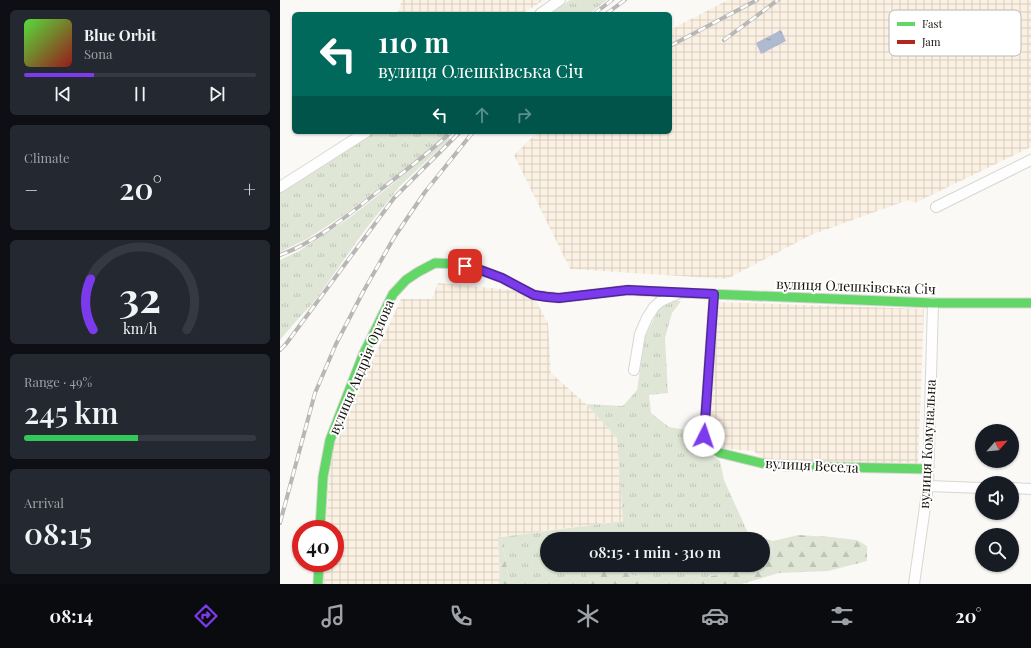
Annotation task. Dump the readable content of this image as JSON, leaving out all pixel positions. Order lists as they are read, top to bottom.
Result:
{
  "streets": {
    "street": [
      "вулиця Олешківська Січ",
      "вулиця Андрія Орлова",
      "вулиця Комунальна",
      "вулиця Весела"
    ]
  },
  "crossings": [
    ["вулиця Олешківська Січ", "вулиця Андрія Орлова"],
    ["вулиця Олешківська Січ", "вулиця Комунальна"],
    ["вулиця Олешківська Січ", "вулиця Весела"],
    ["вулиця Комунальна", "вулиця Весела"]
  ],
  "legend": ["Fast", "Jam"],
  "north": "top right",
  "page": {
    "turn": ["110 m", "вулиця Олешківська Січ"],
    "song": ["Blue Orbit", "Sona"],
    "tile": [
      "Climate",
      ["Range · 49%", "245 km"],
      ["Arrival", "08:15"]
    ],
    "heat": ["−", "20°", "+"],
    "limit": "40",
    "trip": "08:15 · 1 min · 310 m",
    "tabs": ["08:14", "20°"],
    "gauge": ["32", "km/h"]
  }
}
